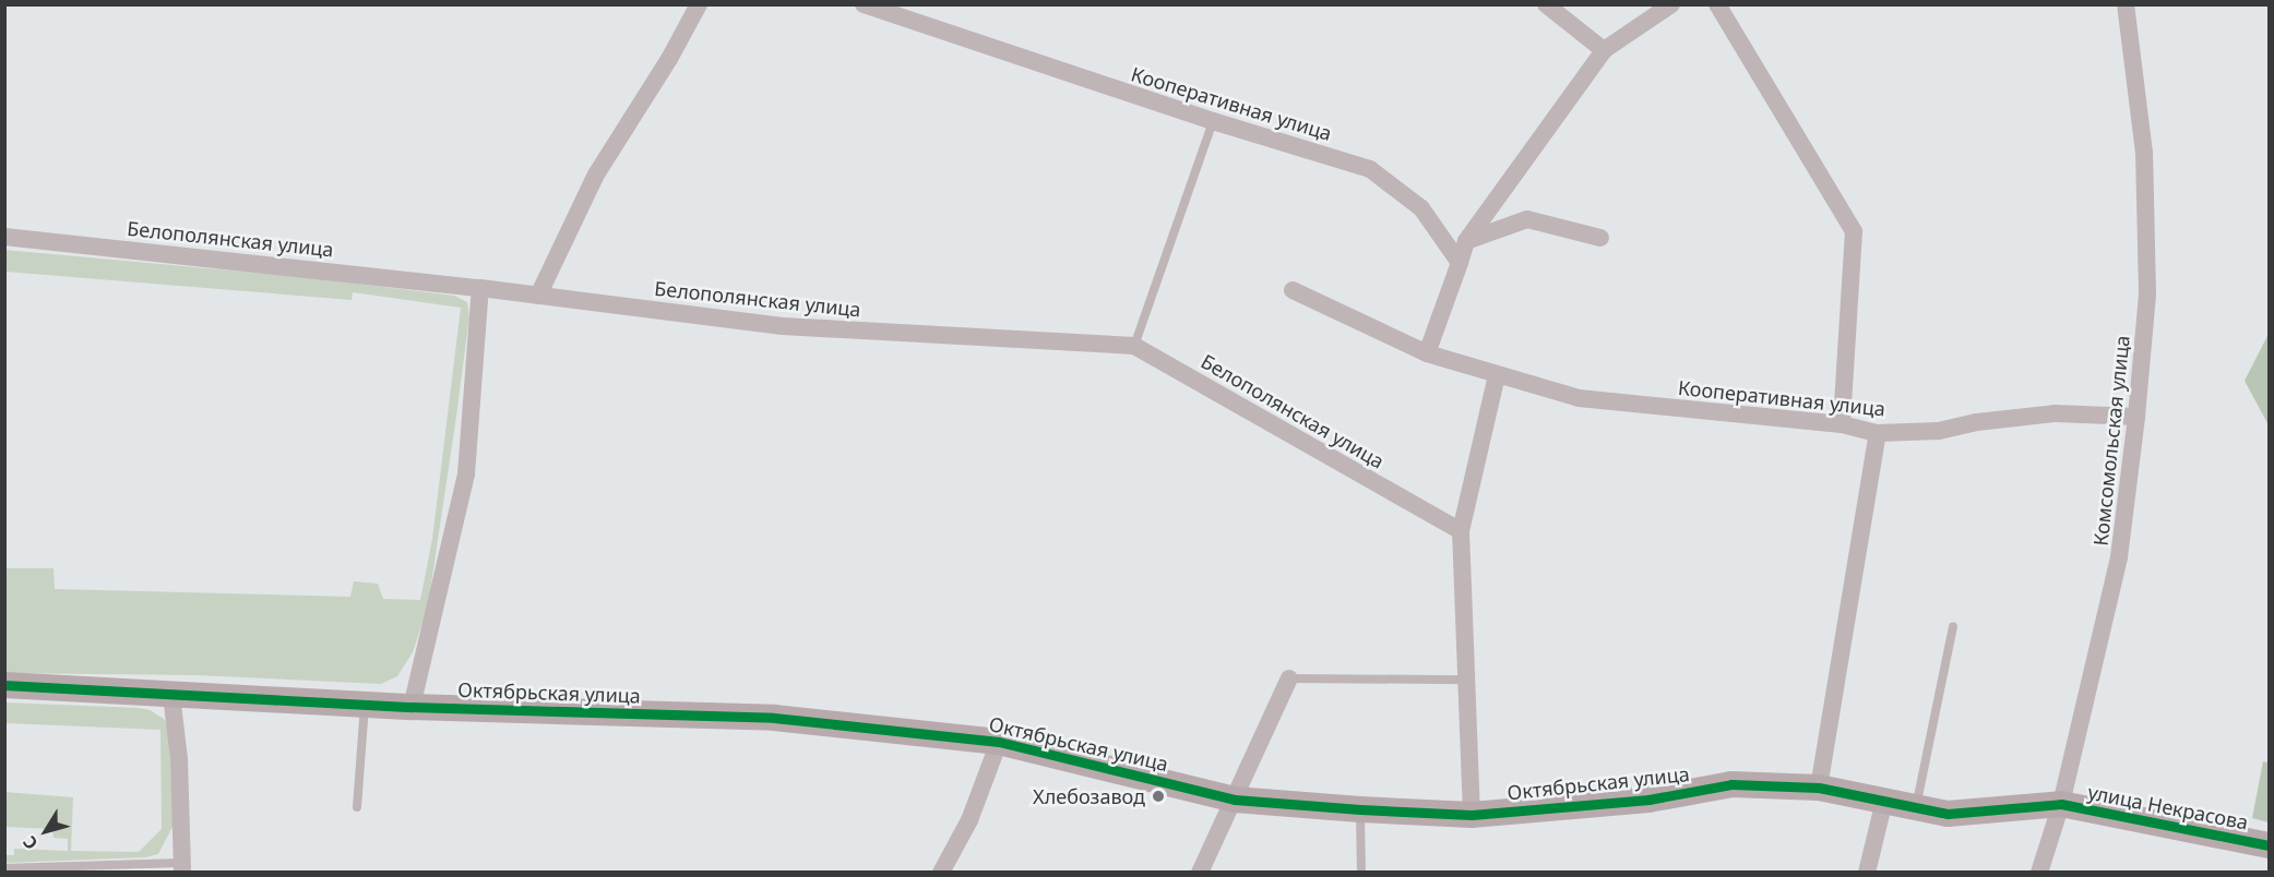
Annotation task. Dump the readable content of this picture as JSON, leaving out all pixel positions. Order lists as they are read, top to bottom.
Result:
{
  "streets": {
    "street": [
      "Кооперативная улица",
      "Белополянская улица",
      "Комсомольская улица",
      "Октябрьская улица",
      "улица Некрасова"
    ]
  },
  "crossings": [
    ["Кооперативная улица", "Комсомольская улица"],
    ["Комсомольская улица", "Октябрьская улица"],
    ["Комсомольская улица", "улица Некрасова"],
    ["Октябрьская улица", "улица Некрасова"]
  ],
  "places": ["Хлебозавод"],
  "north": "bottom left"
}
